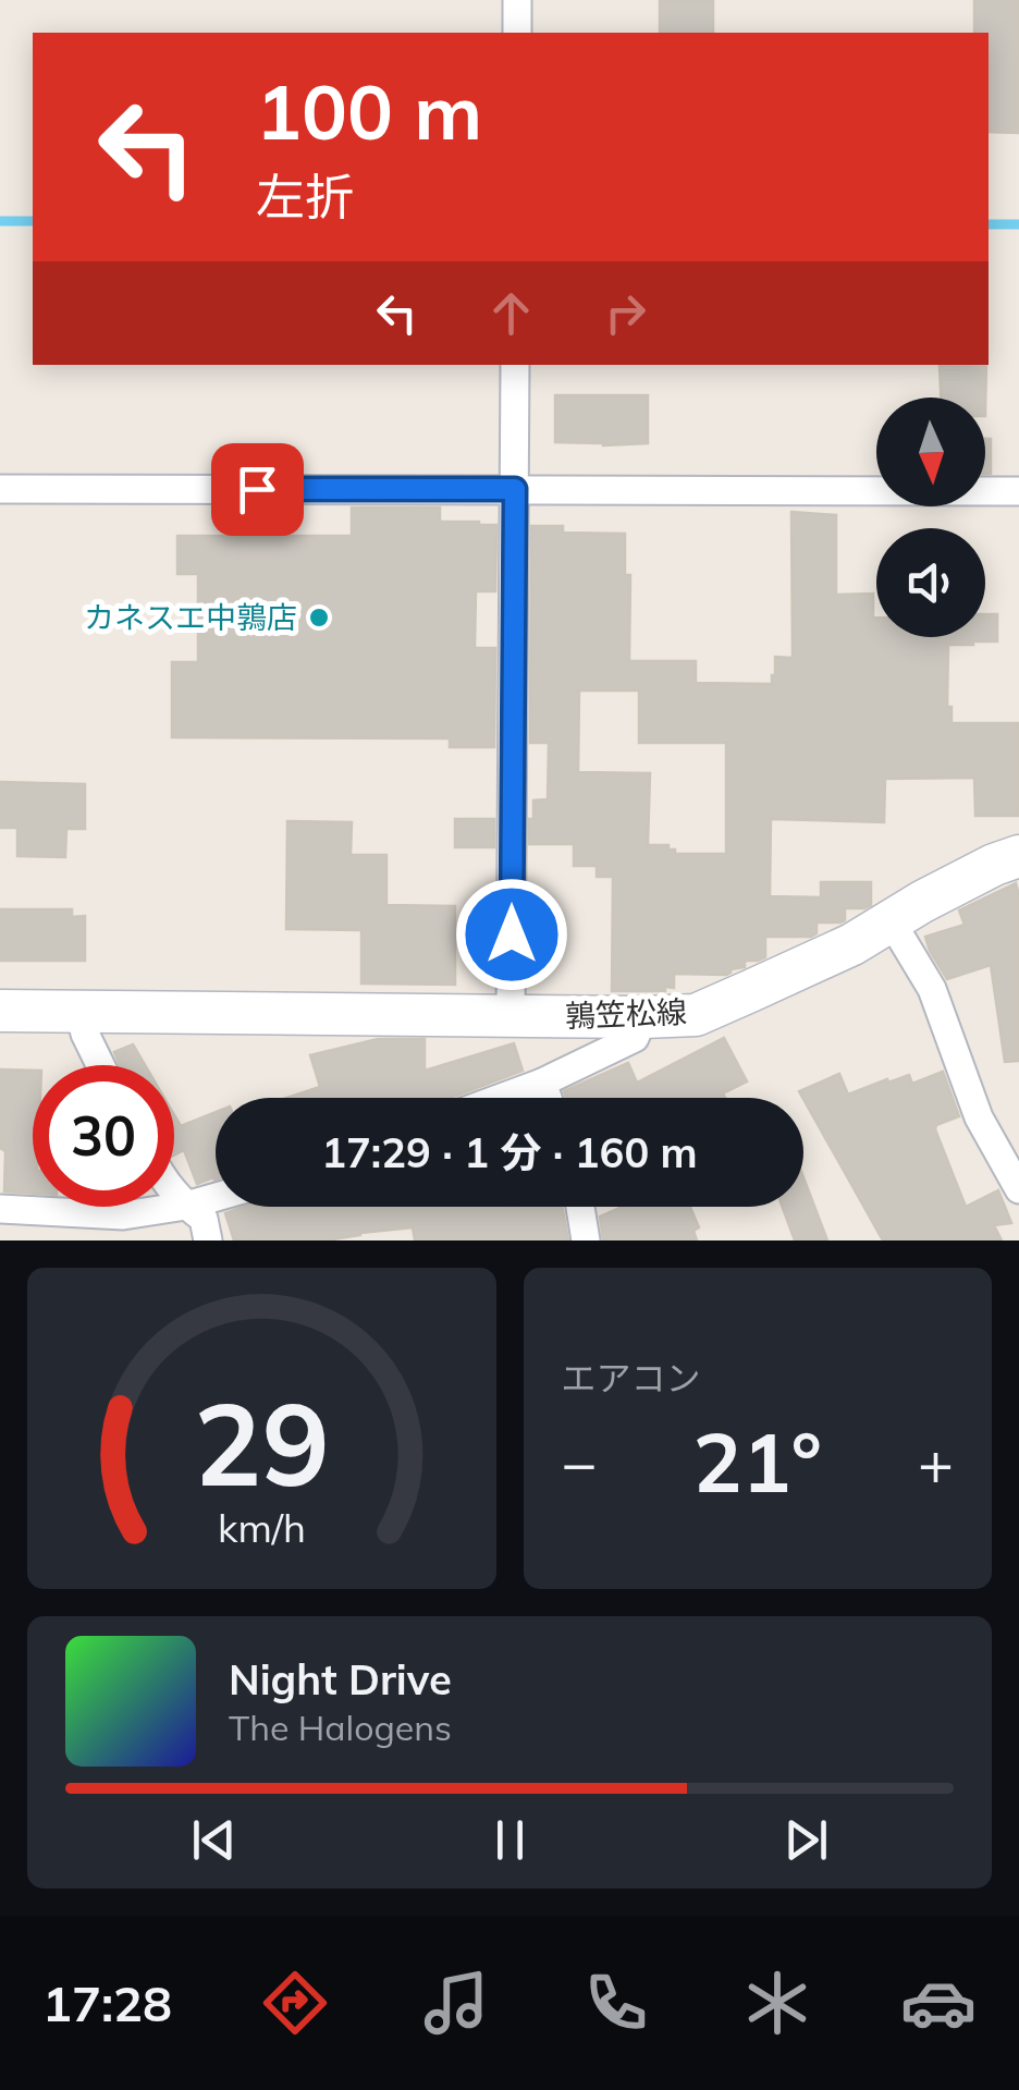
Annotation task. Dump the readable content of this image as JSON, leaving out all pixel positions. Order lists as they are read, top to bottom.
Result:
{
  "streets": {
    "main road": ["鶉笠松線"]
  },
  "places": ["カネスエ中鶉店"],
  "north": "bottom",
  "page": {
    "turn": ["100 m", "左折"],
    "limit": "30",
    "trip": "17:29 · 1 分 · 160 m",
    "tile": "エアコン",
    "heat": ["−", "21°", "+"],
    "song": ["Night Drive", "The Halogens"],
    "tabs": "17:28",
    "gauge": ["29", "km/h"]
  }
}
